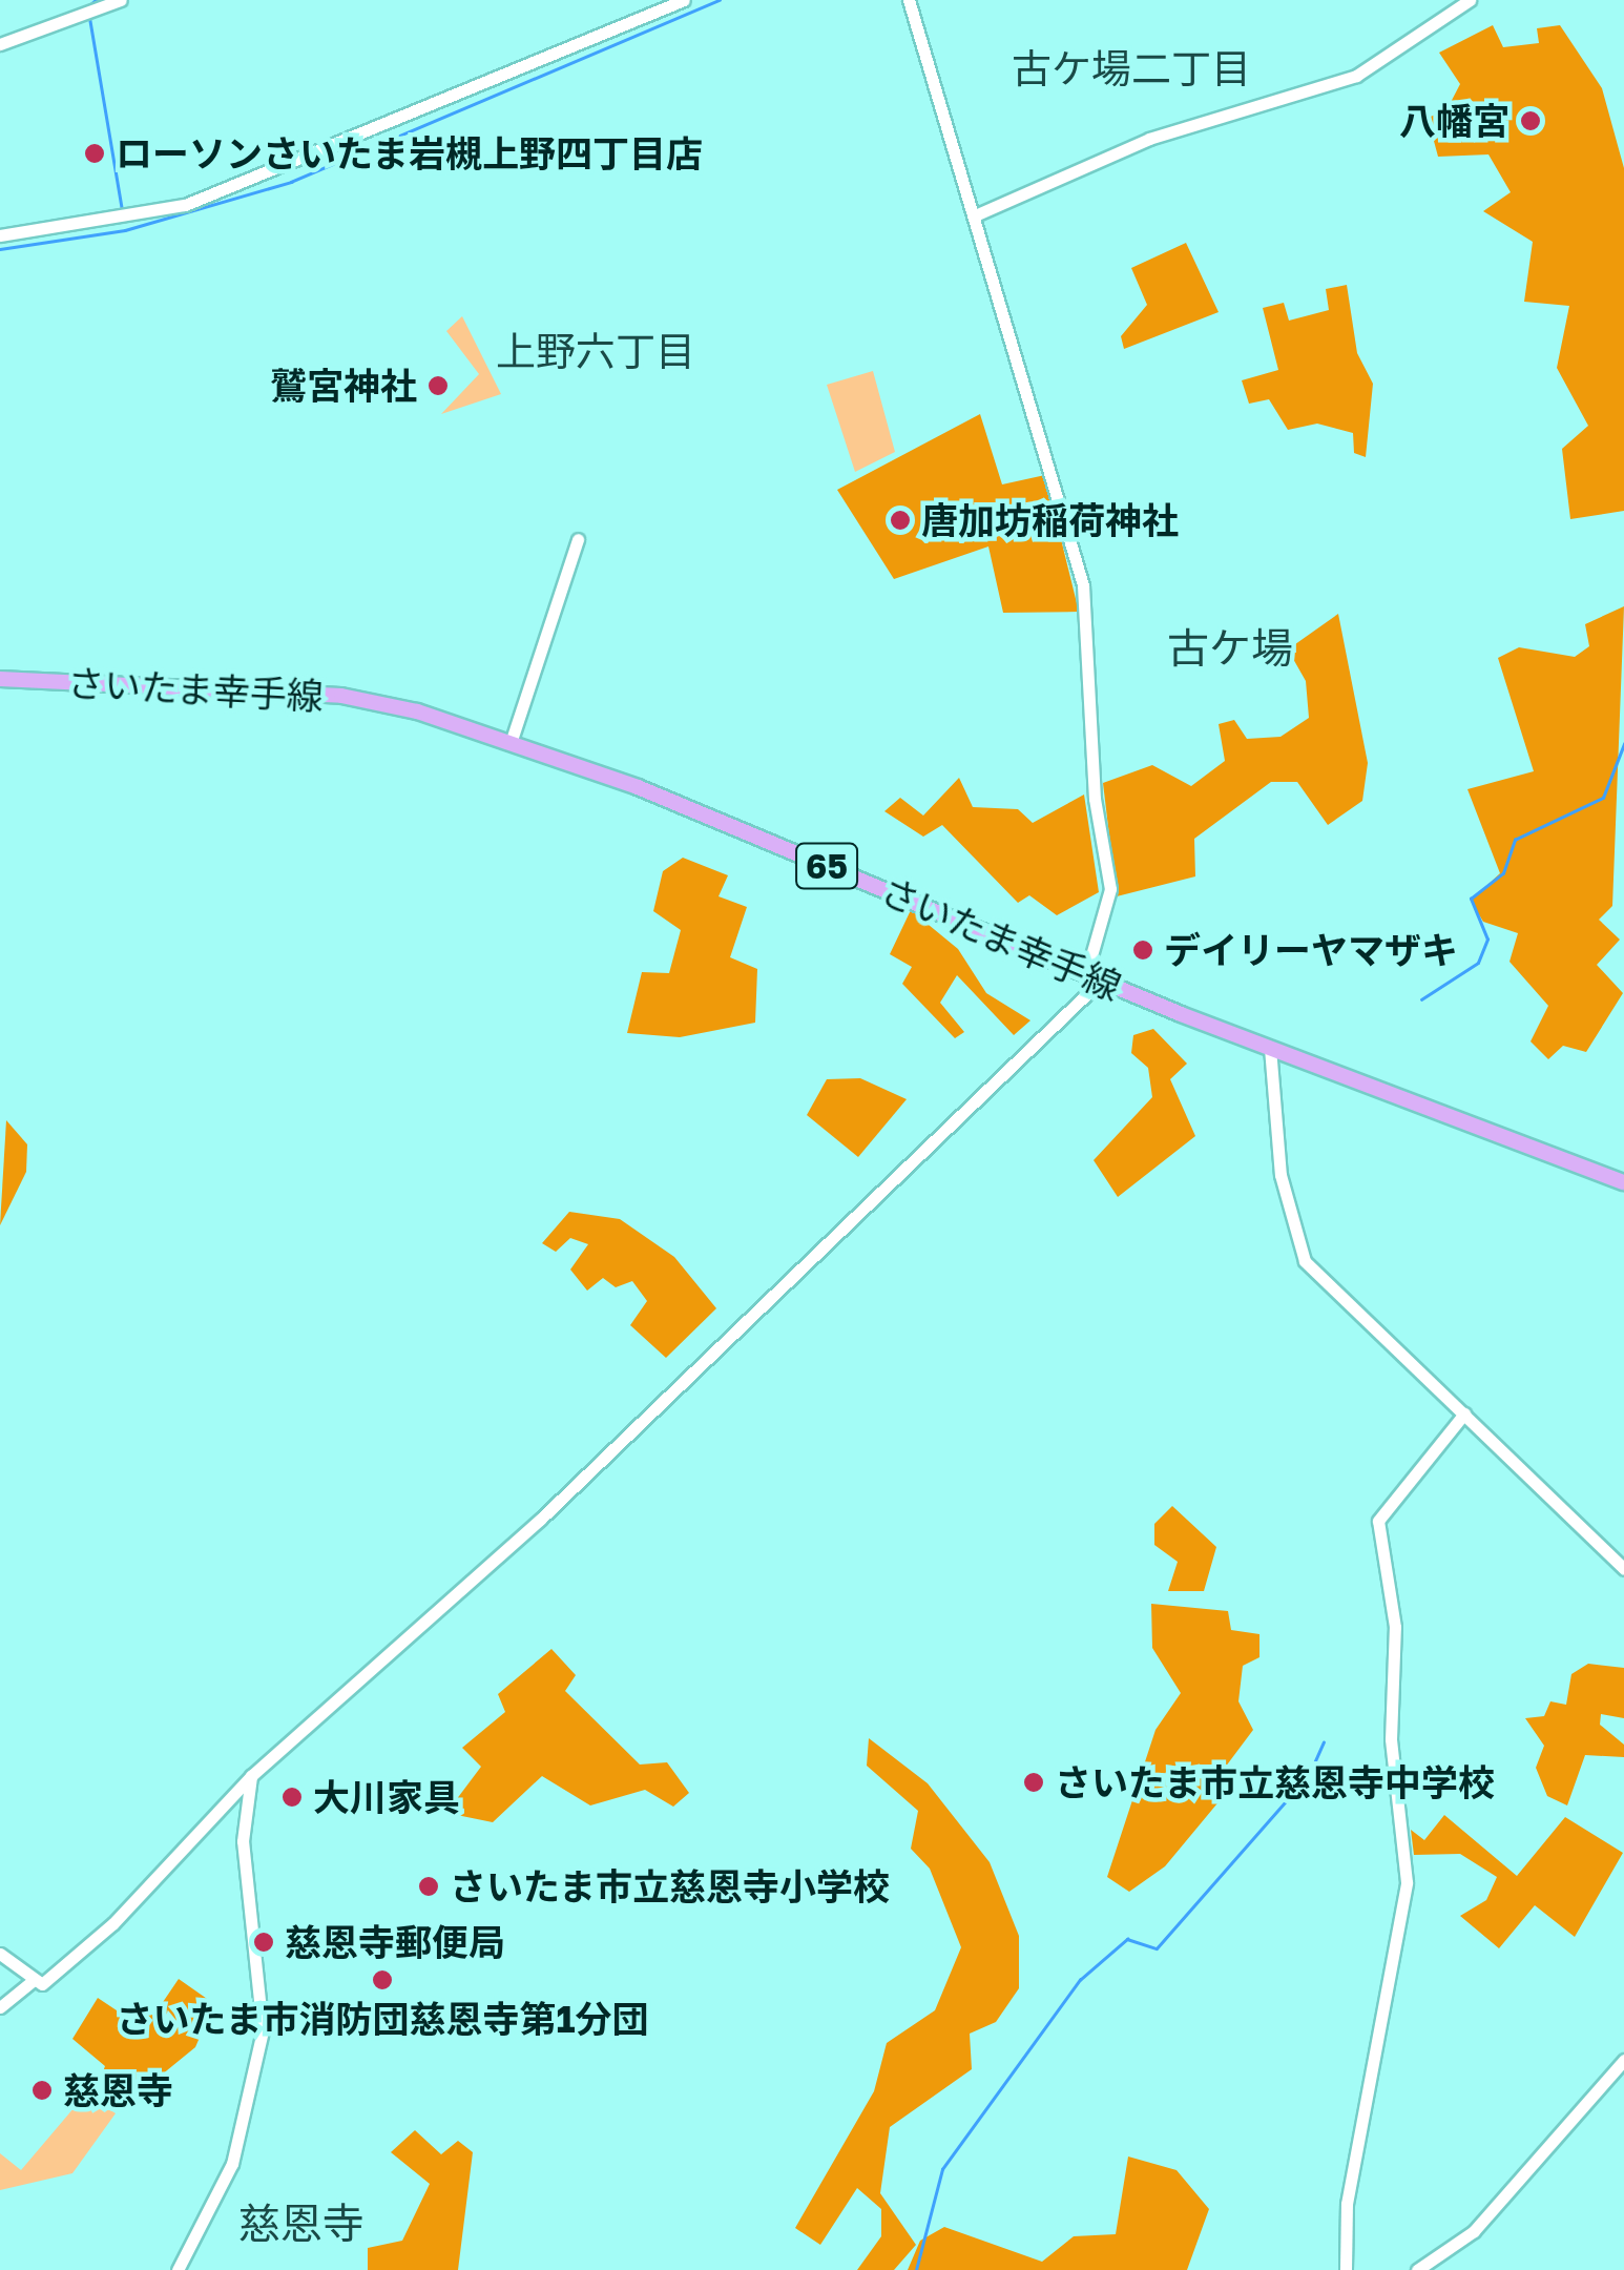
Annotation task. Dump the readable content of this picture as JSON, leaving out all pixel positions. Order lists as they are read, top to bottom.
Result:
{
  "streets": {
    "main road": ["さいたま幸手線", "65"]
  },
  "districts": [
    "古ケ場二丁目",
    "上野六丁目",
    "古ケ場",
    "慈恩寺"
  ],
  "places": [
    "八幡宮",
    "ローソンさいたま岩槻上野四丁目店",
    "鷲宮神社",
    "唐加坊稲荷神社",
    "デイリーヤマザキ",
    "さいたま市立慈恩寺中学校",
    "大川家具",
    "さいたま市立慈恩寺小学校",
    "慈恩寺郵便局",
    "さいたま市消防団慈恩寺第1分団",
    "慈恩寺"
  ]
}
